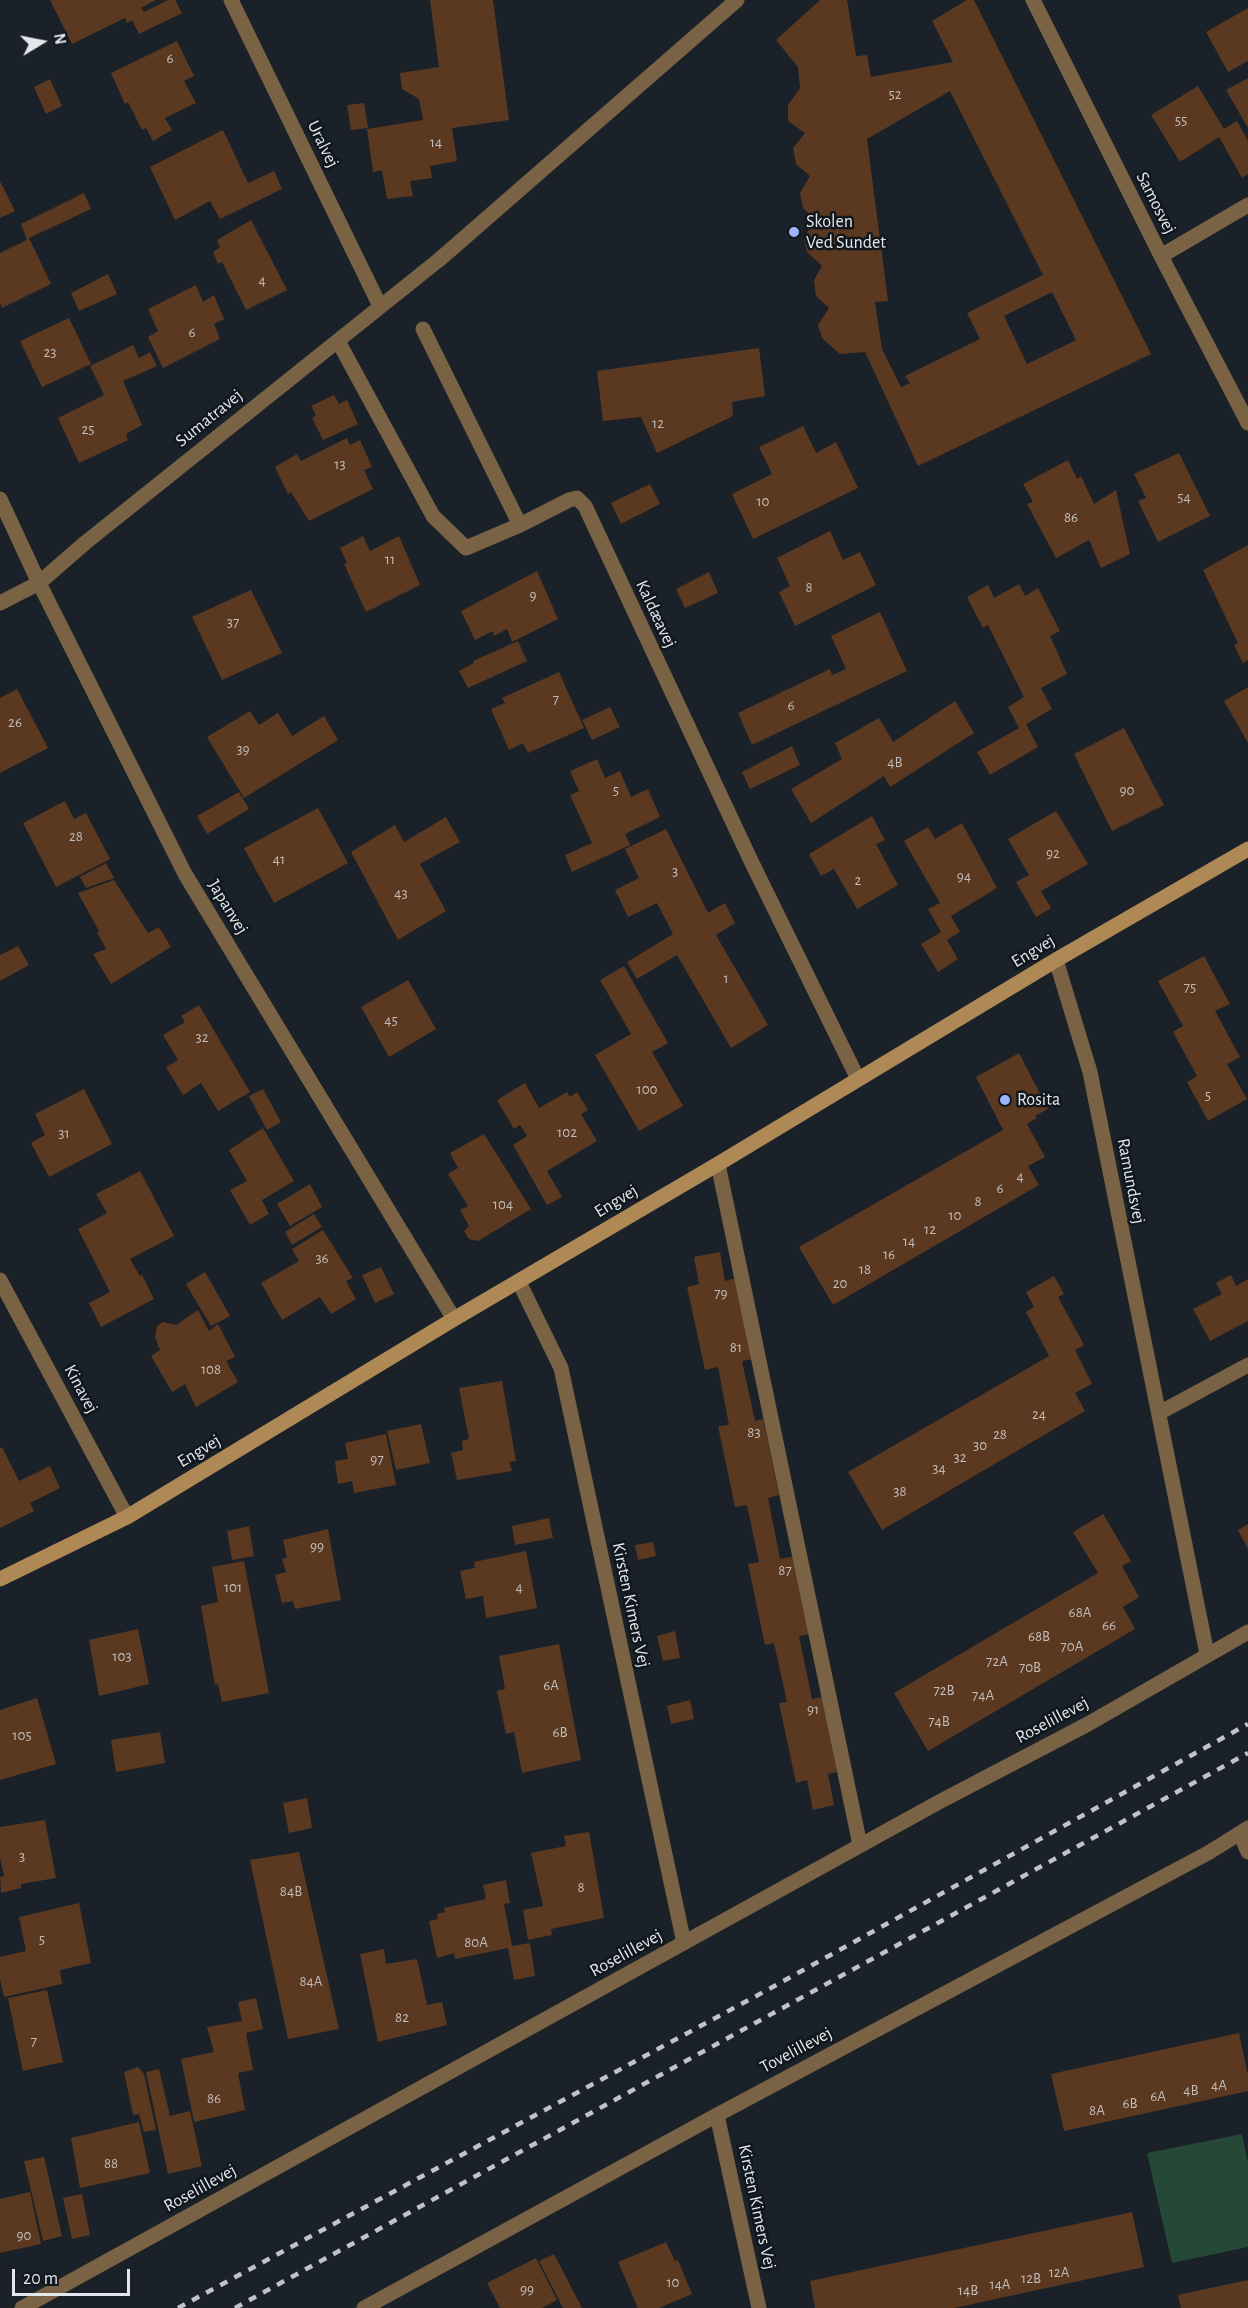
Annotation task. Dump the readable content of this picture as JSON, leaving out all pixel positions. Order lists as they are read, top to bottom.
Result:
{
  "streets": {
    "street": [
      "Uralvej",
      "Samosvej",
      "Sumatravej",
      "Kaldæavej",
      "Japanvej",
      "Engvej",
      "Ramundsvej",
      "Kinavej",
      "Kirsten Kimers Vej",
      "Roselillevej",
      "Tovelillevej"
    ]
  },
  "crossings": [
    ["Uralvej", "Sumatravej"],
    ["Sumatravej", "Kaldæavej"],
    ["Sumatravej", "Japanvej"],
    ["Kaldæavej", "Engvej"],
    ["Japanvej", "Engvej"],
    ["Engvej", "Ramundsvej"],
    ["Engvej", "Kinavej"],
    ["Engvej", "Kirsten Kimers Vej"],
    ["Ramundsvej", "Roselillevej"],
    ["Kirsten Kimers Vej", "Roselillevej"],
    ["Kirsten Kimers Vej", "Tovelillevej"]
  ],
  "places": ["Skolen Ved Sundet", "Rosita"],
  "house_numbers": [
    "6",
    "52",
    "55",
    "14",
    "4",
    "6",
    "23",
    "12",
    "25",
    "13",
    "54",
    "10",
    "86",
    "11",
    "8",
    "9",
    "37",
    "7",
    "6",
    "26",
    "39",
    "4B",
    "5",
    "90",
    "28",
    "92",
    "41",
    "3",
    "94",
    "2",
    "43",
    "1",
    "75",
    "45",
    "32",
    "100",
    "5",
    "102",
    "31",
    "4",
    "6",
    "8",
    "104",
    "10",
    "12",
    "14",
    "16",
    "36",
    "18",
    "20",
    "79",
    "81",
    "108",
    "24",
    "83",
    "28",
    "30",
    "32",
    "97",
    "34",
    "38",
    "99",
    "87",
    "101",
    "4",
    "68A",
    "66",
    "68B",
    "70A",
    "103",
    "72A",
    "70B",
    "6A",
    "72B",
    "74A",
    "91",
    "74B",
    "6B",
    "105",
    "3",
    "8",
    "84B",
    "5",
    "80A",
    "84A",
    "82",
    "7",
    "4A",
    "4B",
    "6A",
    "86",
    "6B",
    "8A",
    "88",
    "90",
    "12A",
    "12B",
    "10",
    "14A",
    "99",
    "14B"
  ],
  "scale_bar": "20 m",
  "north": "right"
}
